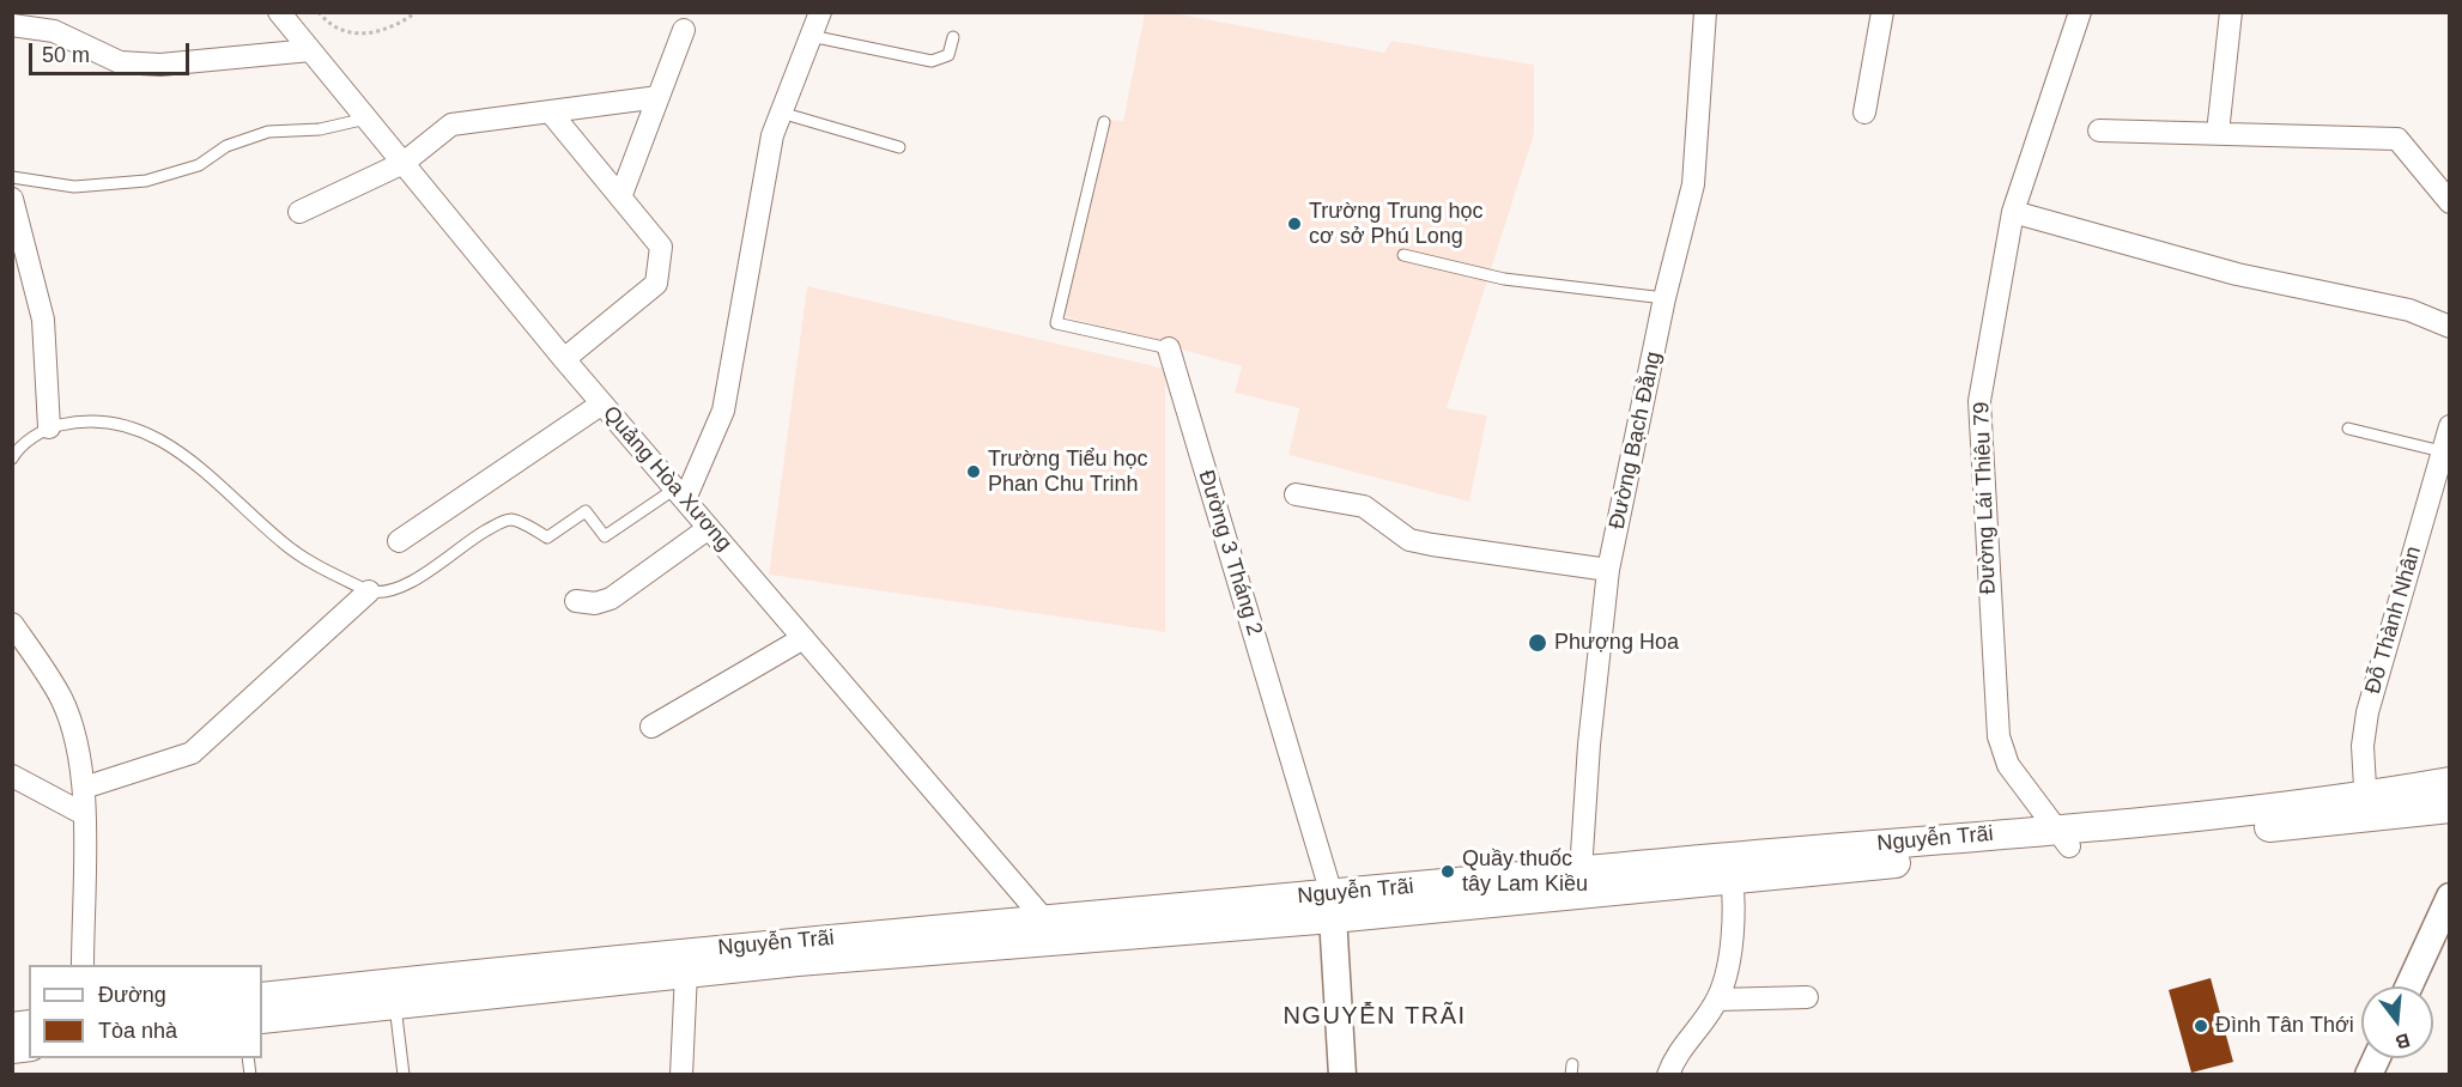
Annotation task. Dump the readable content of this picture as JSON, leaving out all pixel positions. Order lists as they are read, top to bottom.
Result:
{
  "streets": {
    "main road": ["Nguyễn Trãi"],
    "street": [
      "Đường Bạch Đằng",
      "Quảng Hòa Xương",
      "Đường Lái Thiêu 79",
      "Đường 3 Tháng 2",
      "Đỗ Thành Nhân"
    ]
  },
  "crossings": [
    ["Đường Bạch Đằng", "Nguyễn Trãi"],
    ["Quảng Hòa Xương", "Nguyễn Trãi"],
    ["Đường Lái Thiêu 79", "Nguyễn Trãi"],
    ["Đường 3 Tháng 2", "Nguyễn Trãi"],
    ["Đỗ Thành Nhân", "Nguyễn Trãi"]
  ],
  "districts": ["NGUYỄN TRÃI"],
  "places": [
    "Trường Trung học cơ sở Phú Long",
    "Trường Tiểu học Phan Chu Trinh",
    "Phượng Hoa",
    "Quầy thuốc tây Lam Kiều",
    "Đình Tân Thới"
  ],
  "legend": ["Đường", "Tòa nhà"],
  "scale_bar": "50 m",
  "north": "bottom"
}
